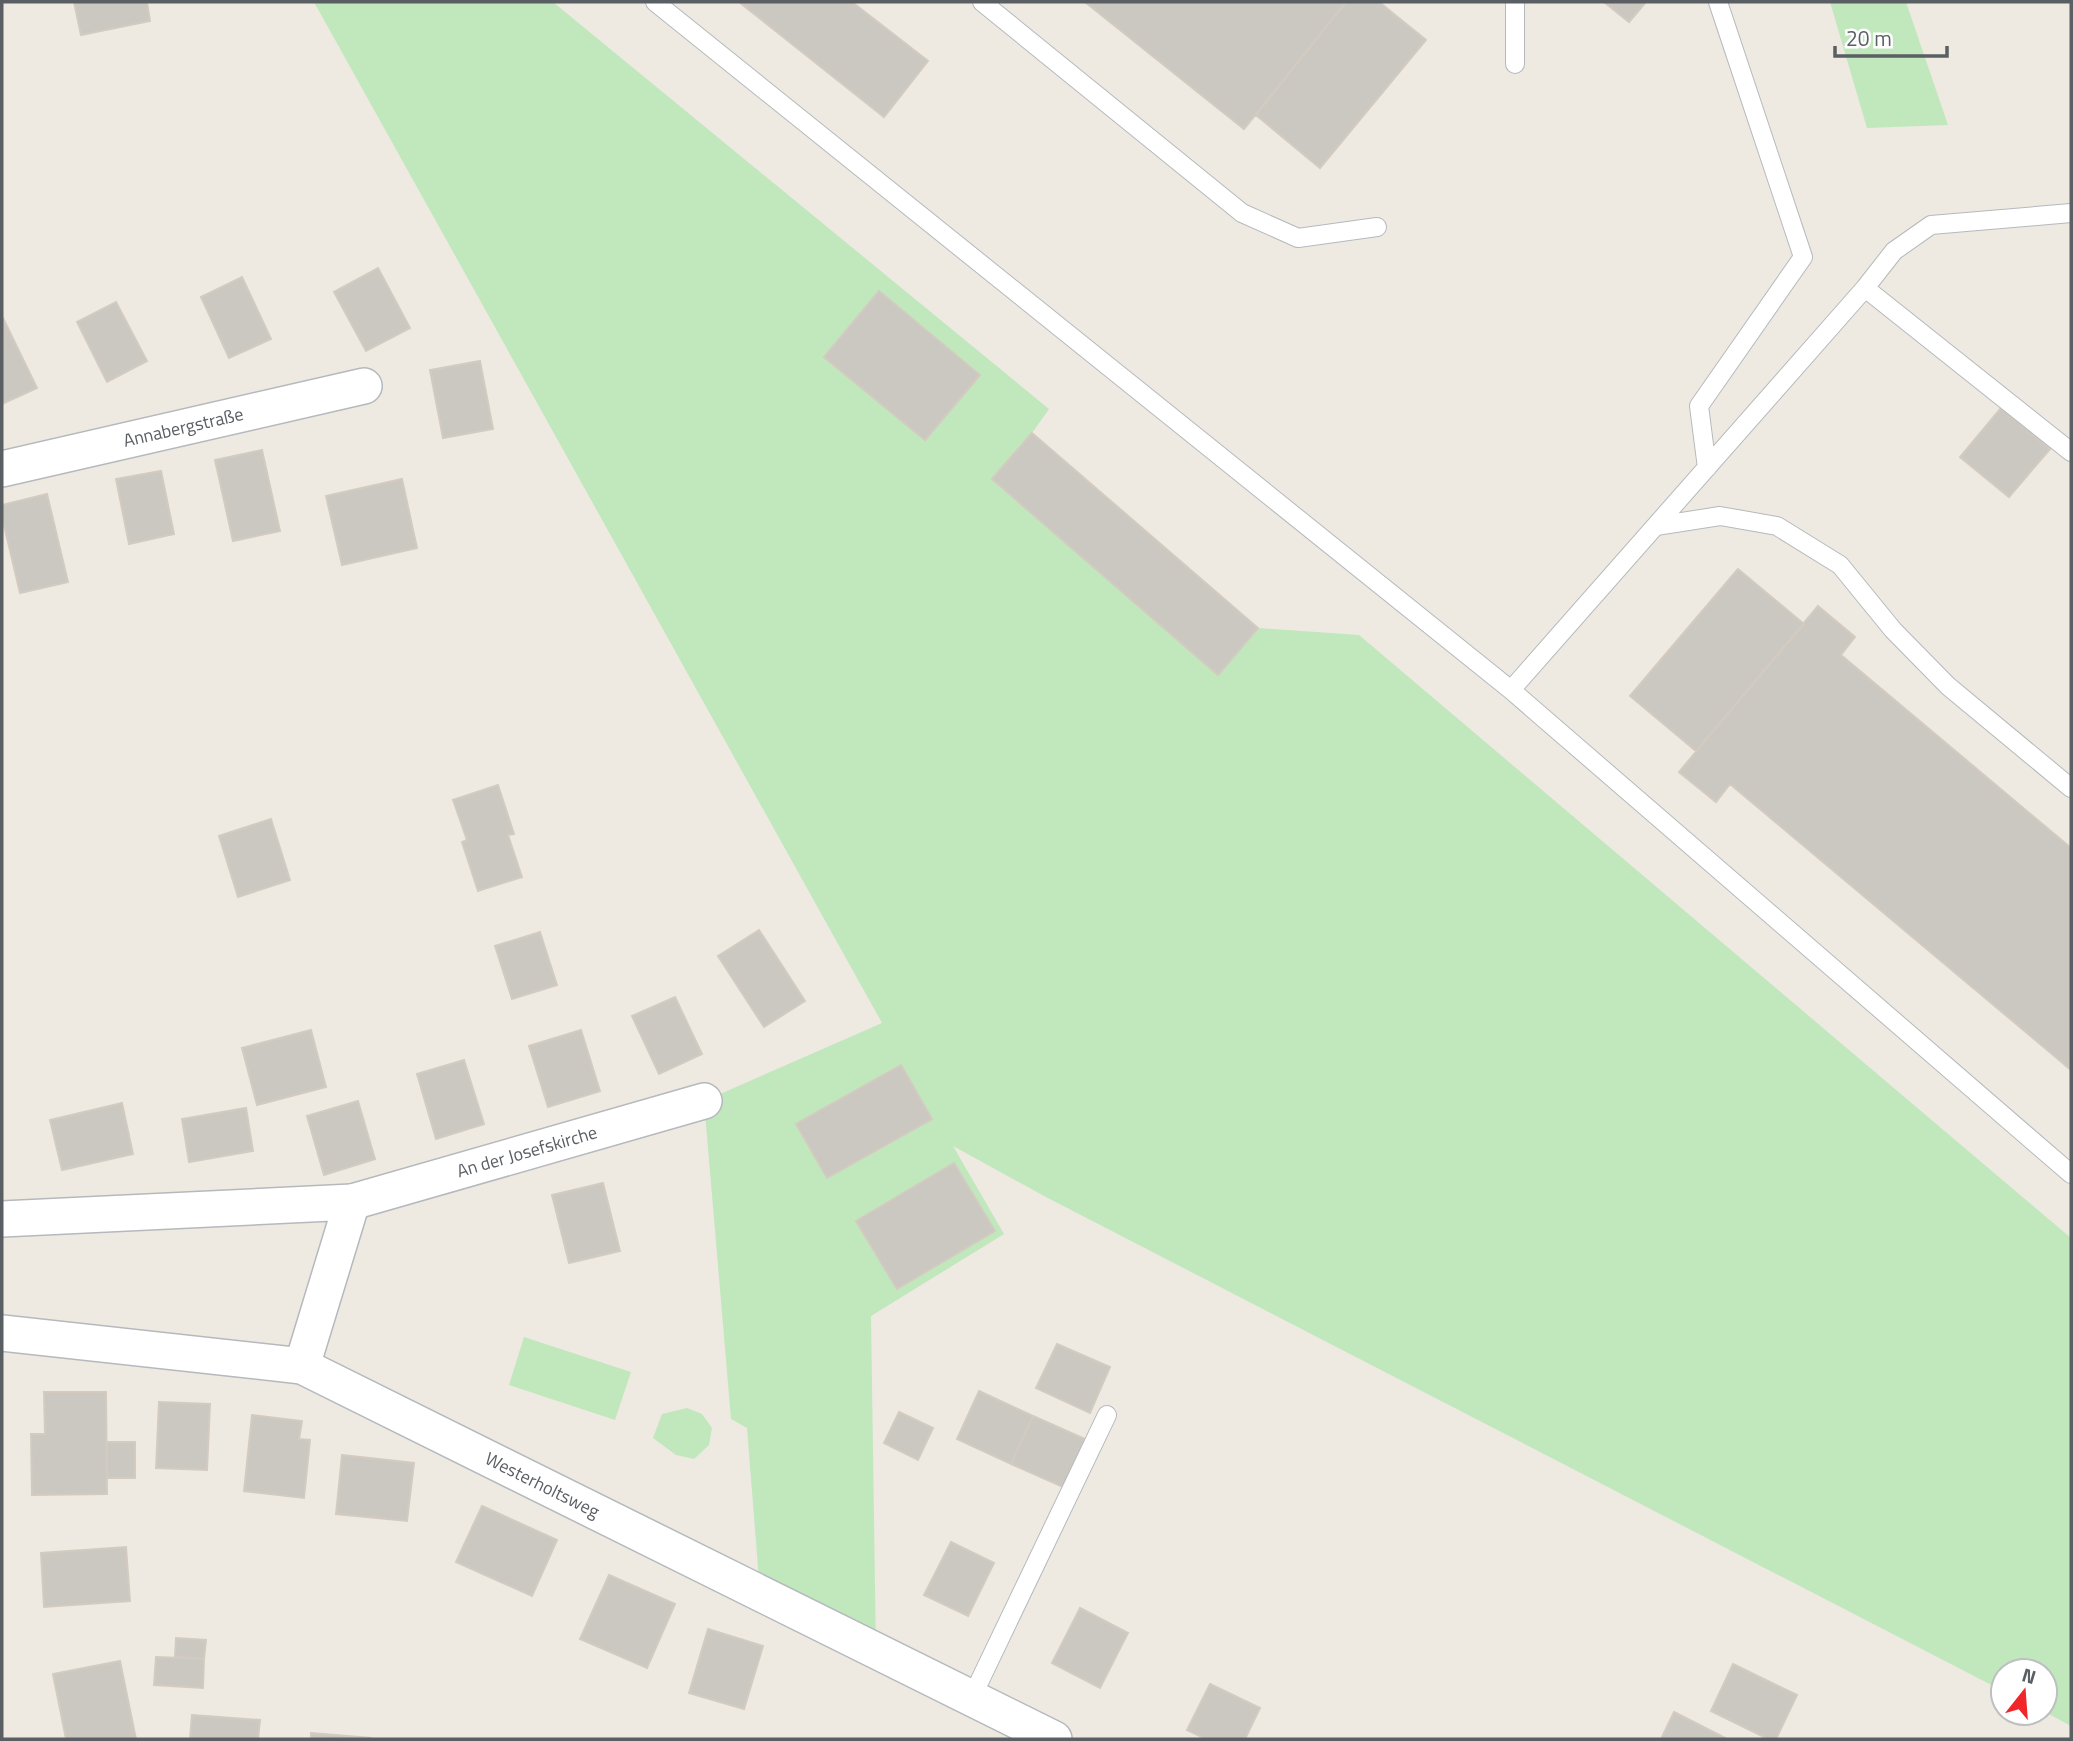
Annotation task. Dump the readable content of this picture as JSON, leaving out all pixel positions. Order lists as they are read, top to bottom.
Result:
{
  "streets": {
    "street": ["Annabergstraße", "An der Josefskirche", "Westerholtsweg"]
  },
  "scale_bar": "20 m",
  "north": "top"
}
